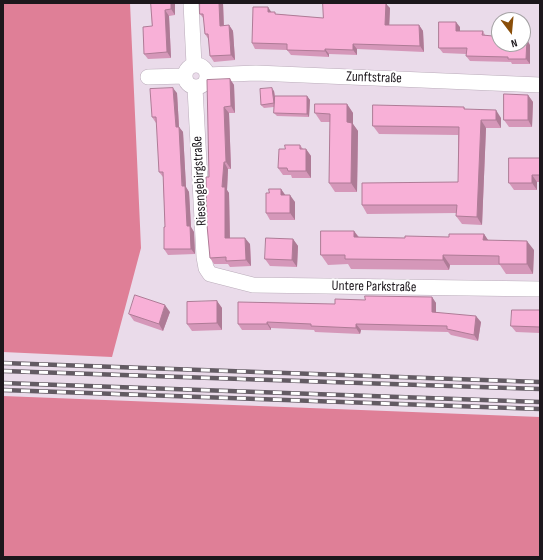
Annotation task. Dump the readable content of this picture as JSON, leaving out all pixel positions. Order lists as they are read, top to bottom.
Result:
{
  "streets": {
    "street": ["Zunftstraße", "Riesengebirgstraße", "Untere Parkstraße"]
  },
  "crossings": [
    ["Zunftstraße", "Riesengebirgstraße"],
    ["Riesengebirgstraße", "Untere Parkstraße"]
  ],
  "north": "bottom"
}
